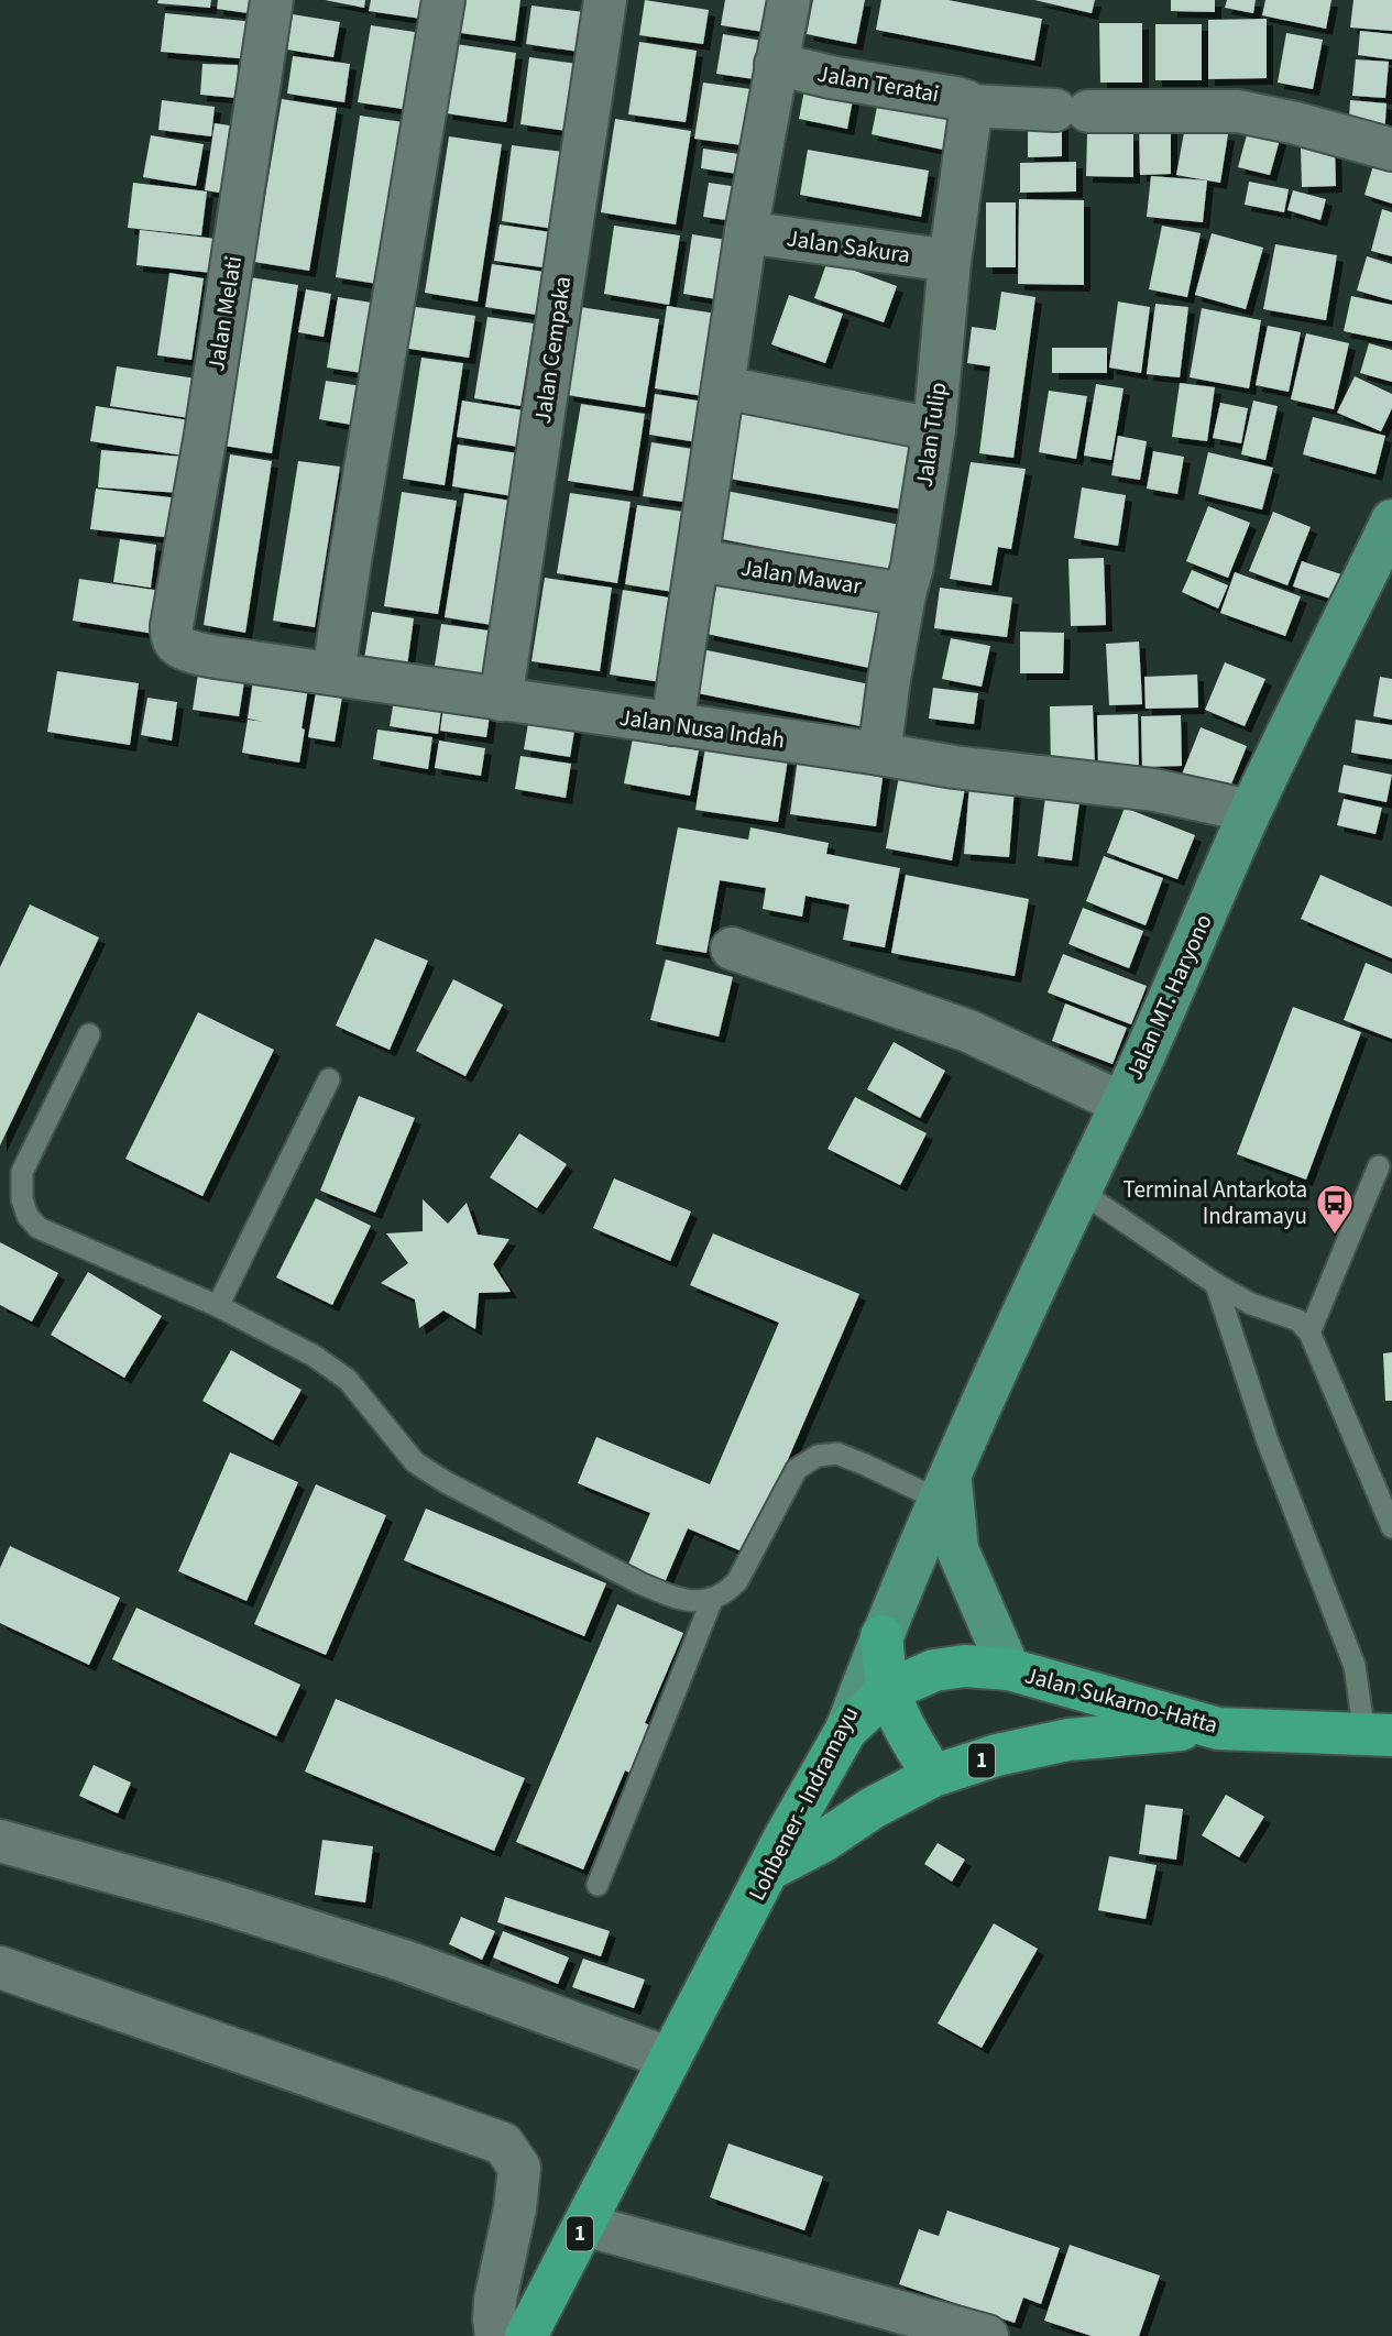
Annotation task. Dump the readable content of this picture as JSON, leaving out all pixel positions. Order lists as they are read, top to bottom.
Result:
{
  "streets": {
    "highway": ["Jalan Sukarno-Hatta", "1", "Lohbener - Indramayu"],
    "main road": ["Jalan MT. Haryono"],
    "street": [
      "Jalan Teratai",
      "Jalan Sakura",
      "Jalan Melati",
      "Jalan Cempaka",
      "Jalan Tulip",
      "Jalan Mawar",
      "Jalan Nusa Indah"
    ]
  },
  "crossings": [
    ["Jalan Teratai", "Jalan Tulip"],
    ["Jalan Sakura", "Jalan Tulip"],
    ["Jalan Melati", "Jalan Nusa Indah"],
    ["Jalan Cempaka", "Jalan Nusa Indah"],
    ["Jalan Tulip", "Jalan Mawar"],
    ["Jalan Tulip", "Jalan Nusa Indah"],
    ["Jalan Nusa Indah", "Jalan MT. Haryono"],
    ["Jalan MT. Haryono", "Jalan Sukarno-Hatta"],
    ["Jalan MT. Haryono", "Lohbener - Indramayu"],
    ["Jalan Sukarno-Hatta", "1"],
    ["Jalan Sukarno-Hatta", "Lohbener - Indramayu"],
    ["1", "Lohbener - Indramayu"]
  ],
  "places": {
    "bus stop": ["Terminal Antarkota Indramayu"]
  }
}
